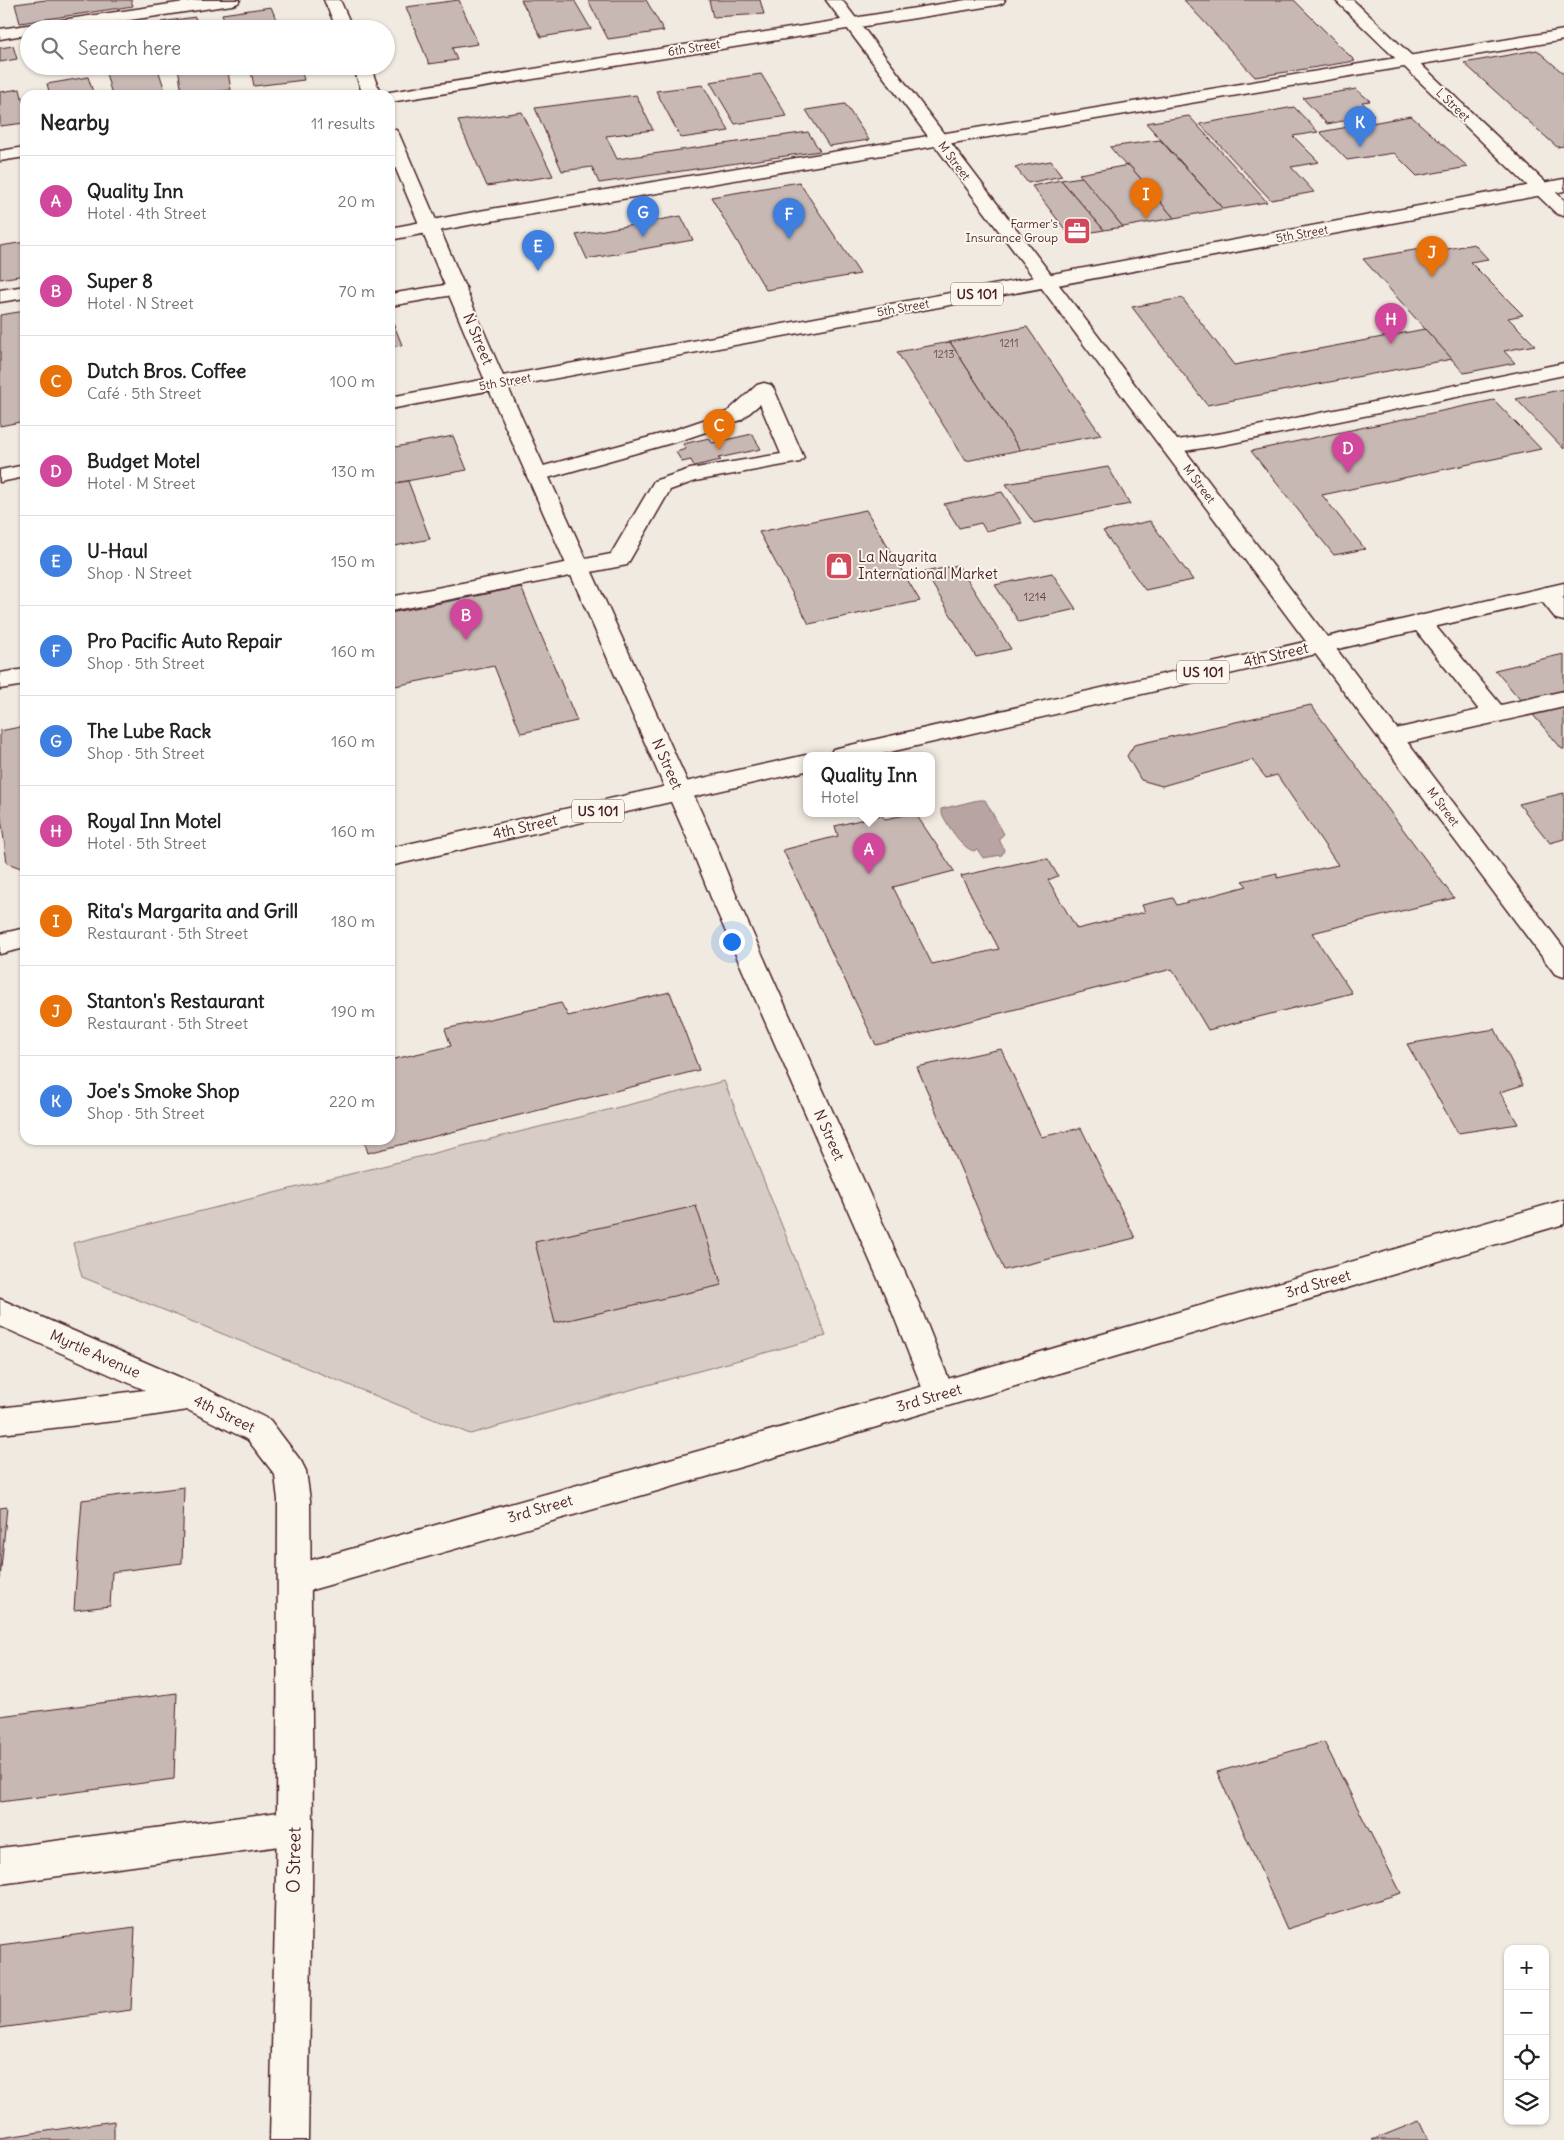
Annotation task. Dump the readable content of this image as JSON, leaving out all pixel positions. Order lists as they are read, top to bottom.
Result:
{
  "streets": {
    "main road": [
      "6th Street",
      "L Street",
      "M Street",
      "5th Street",
      "US 101",
      "N Street",
      "4th Street",
      "3rd Street",
      "Myrtle Avenue",
      "O Street"
    ]
  },
  "crossings": [
    ["6th Street", "M Street"],
    ["L Street", "5th Street"],
    ["M Street", "5th Street"],
    ["M Street", "4th Street"],
    ["5th Street", "N Street"],
    ["N Street", "4th Street"],
    ["N Street", "3rd Street"],
    ["4th Street", "3rd Street"],
    ["4th Street", "Myrtle Avenue"],
    ["4th Street", "O Street"],
    ["3rd Street", "O Street"]
  ],
  "places": {
    "office": ["Farmer's Insurance Group"],
    "shop": ["La Nayarita International Market"]
  },
  "house_numbers": ["1211", "1213", "1214"],
  "page": {
    "search": "Search here",
    "heading": ["Nearby", "11 results"],
    "pins": [
      "K",
      "I",
      "G",
      "F",
      "E",
      "J",
      "H",
      "C",
      "D",
      "B",
      "A"
    ],
    "list": [
      {
        "mark": "A",
        "name": "Quality Inn",
        "note": "Hotel · 4th Street",
        "value": "20 m"
      },
      {
        "mark": "B",
        "name": "Super 8",
        "note": "Hotel · N Street",
        "value": "70 m"
      },
      {
        "mark": "C",
        "name": "Dutch Bros. Coffee",
        "note": "Café · 5th Street",
        "value": "100 m"
      },
      {
        "mark": "D",
        "name": "Budget Motel",
        "note": "Hotel · M Street",
        "value": "130 m"
      },
      {
        "mark": "E",
        "name": "U-Haul",
        "note": "Shop · N Street",
        "value": "150 m"
      },
      {
        "mark": "F",
        "name": "Pro Pacific Auto Repair",
        "note": "Shop · 5th Street",
        "value": "160 m"
      },
      {
        "mark": "G",
        "name": "The Lube Rack",
        "note": "Shop · 5th Street",
        "value": "160 m"
      },
      {
        "mark": "H",
        "name": "Royal Inn Motel",
        "note": "Hotel · 5th Street",
        "value": "160 m"
      },
      {
        "mark": "I",
        "name": "Rita's Margarita and Grill",
        "note": "Restaurant · 5th Street",
        "value": "180 m"
      },
      {
        "mark": "J",
        "name": "Stanton's Restaurant",
        "note": "Restaurant · 5th Street",
        "value": "190 m"
      },
      {
        "mark": "K",
        "name": "Joe's Smoke Shop",
        "note": "Shop · 5th Street",
        "value": "220 m"
      }
    ],
    "popup": ["Quality Inn", "Hotel"],
    "map_buttons": ["+", "−"]
  }
}
